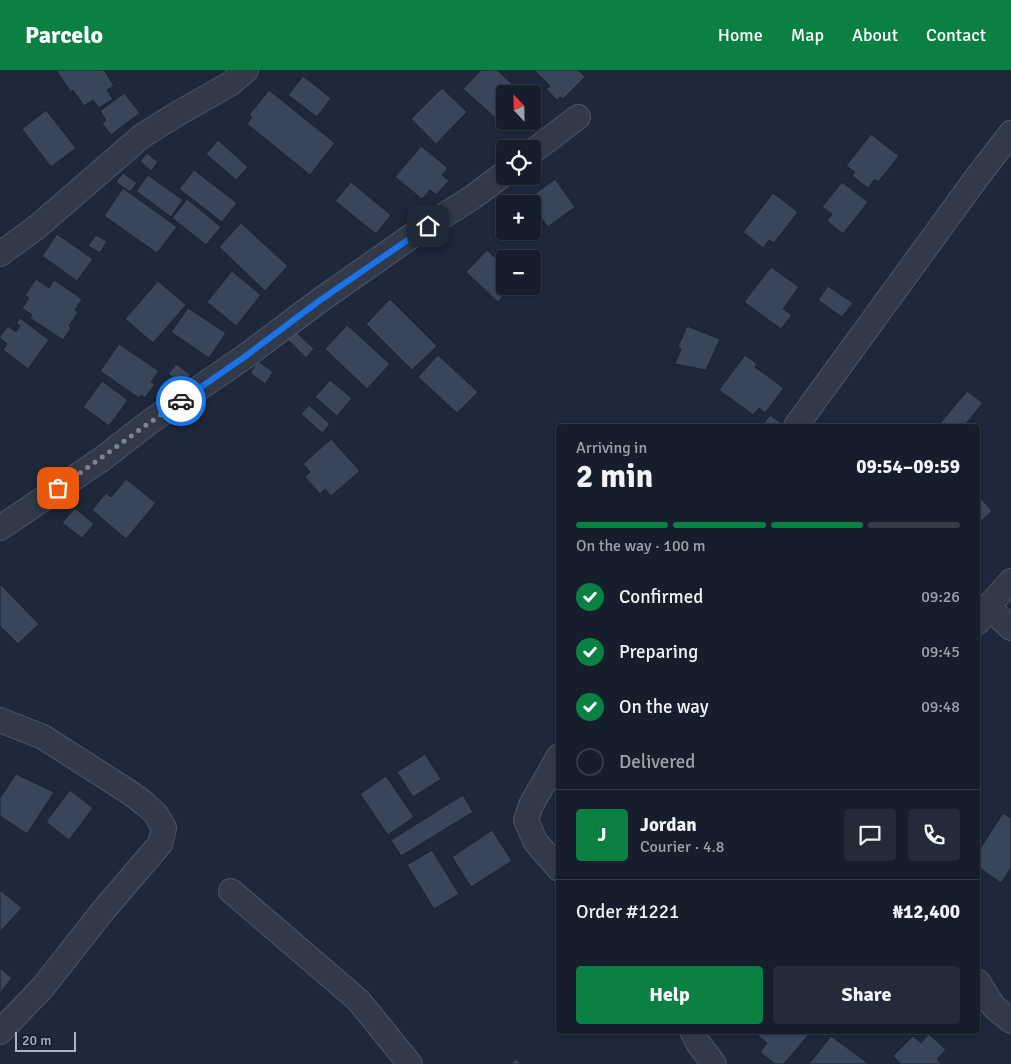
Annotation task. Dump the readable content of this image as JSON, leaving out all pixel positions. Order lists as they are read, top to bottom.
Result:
{
  "scale_bar": "20 m",
  "north": "top",
  "page": {
    "header": "Parcelo",
    "nav": [
      "Home",
      "Map",
      "About",
      "Contact"
    ],
    "map_buttons": ["+", "−"],
    "heading": ["2 min", "Arriving in", "09:54–09:59"],
    "panel": [
      "Jordan",
      "Courier · 4.8",
      "Order #1221",
      "₦12,400"
    ],
    "bar": "On the way · 100 m",
    "list": [
      ["Confirmed", "09:26"],
      ["Preparing", "09:45"],
      ["On the way", "09:48"],
      "Delivered"
    ],
    "round": "J",
    "buttons": ["Help", "Share"],
    "scale": "20 m"
  }
}
